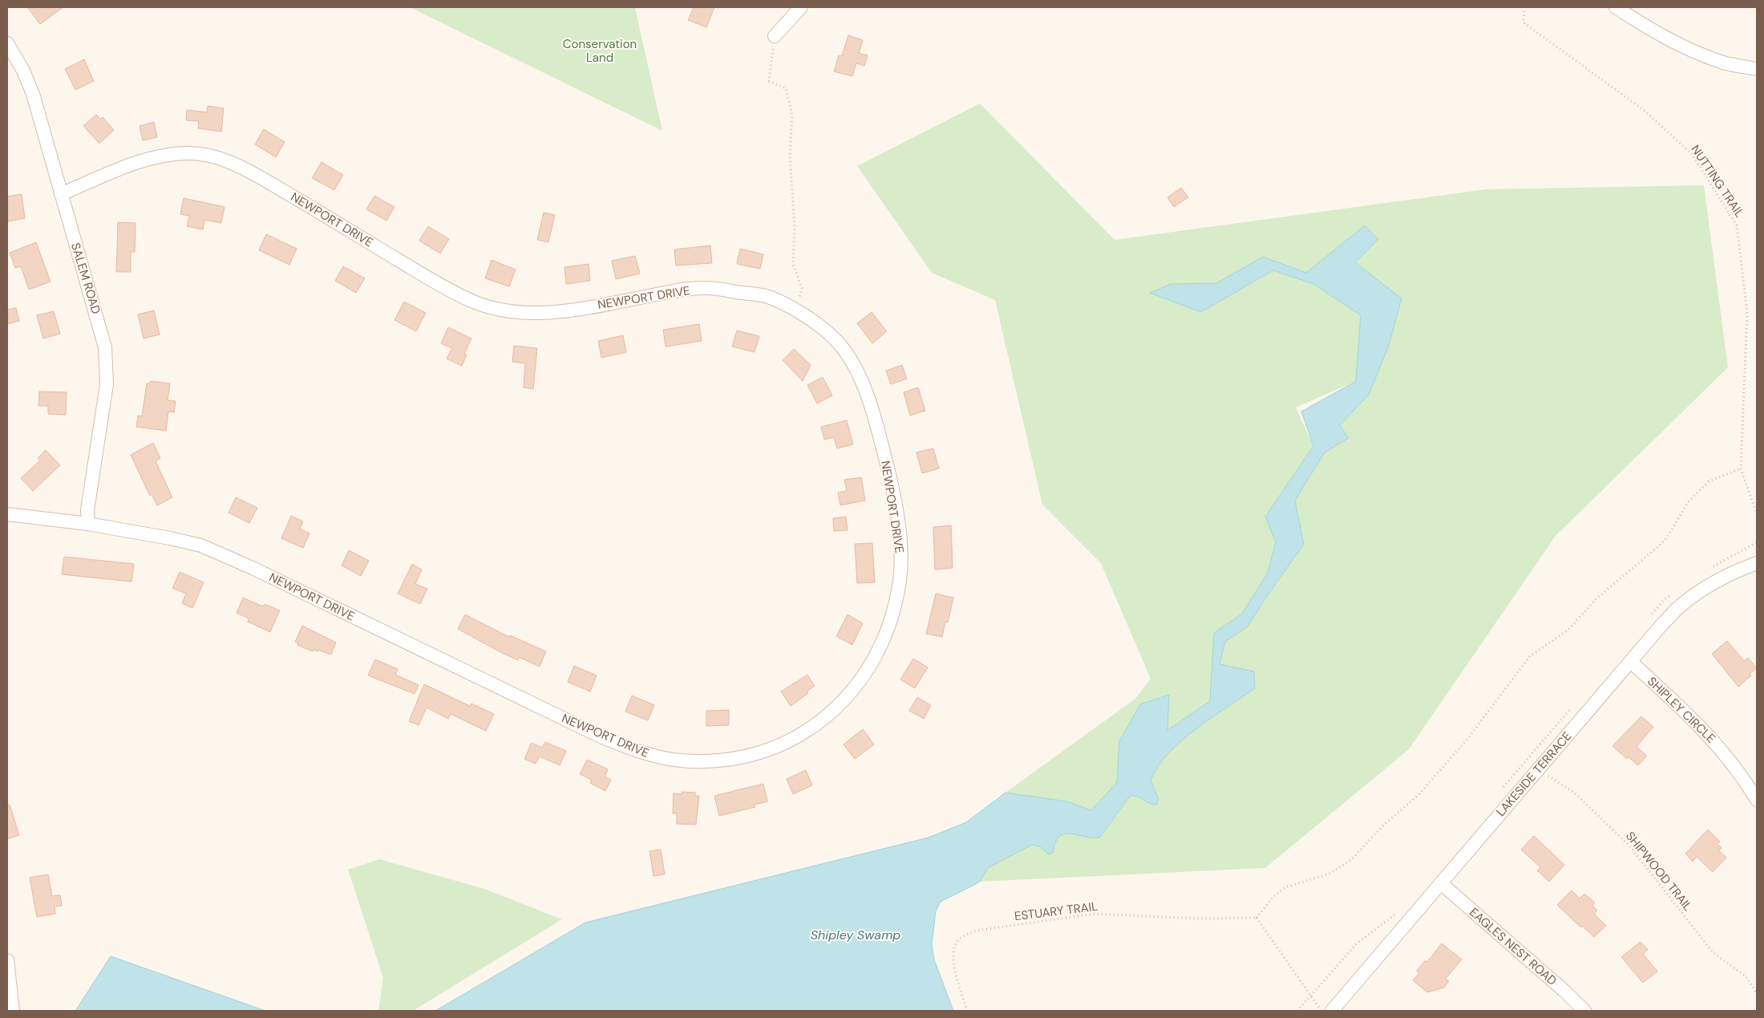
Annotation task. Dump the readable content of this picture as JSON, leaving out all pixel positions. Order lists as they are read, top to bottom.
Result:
{
  "streets": {
    "street": [
      "NEWPORT DRIVE",
      "SALEM ROAD",
      "SHIPLEY CIRCLE",
      "LAKESIDE TERRACE",
      "EAGLES NEST ROAD"
    ],
    "path": ["NUTTING TRAIL", "SHIPWOOD TRAIL", "ESTUARY TRAIL"]
  },
  "crossings": [
    ["NEWPORT DRIVE", "SALEM ROAD"],
    ["SHIPLEY CIRCLE", "LAKESIDE TERRACE"],
    ["LAKESIDE TERRACE", "SHIPWOOD TRAIL"],
    ["LAKESIDE TERRACE", "EAGLES NEST ROAD"]
  ],
  "water": ["Shipley Swamp"],
  "parks": ["Conservation Land"]
}
